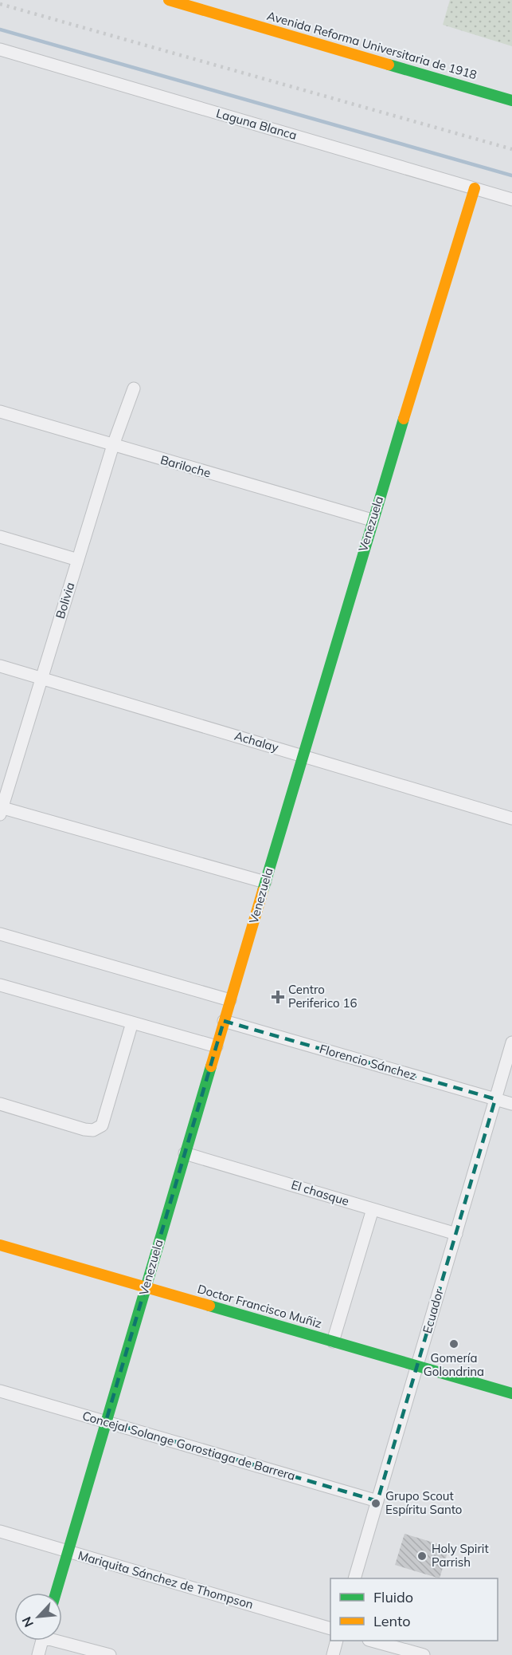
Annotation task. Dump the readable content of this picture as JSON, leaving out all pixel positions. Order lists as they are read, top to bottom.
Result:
{
  "streets": {
    "street": [
      "Avenida Reforma Universitaria de 1918",
      "Laguna Blanca",
      "Bariloche",
      "Venezuela",
      "Bolivia",
      "Achalay",
      "Florencio Sánchez",
      "El chasque",
      "Doctor Francisco Muñiz",
      "Ecuador",
      "Concejal Solange Gorostiaga de Barrera",
      "Mariquita Sánchez de Thompson"
    ]
  },
  "crossings": [
    ["Laguna Blanca", "Venezuela"],
    ["Bariloche", "Venezuela"],
    ["Bariloche", "Bolivia"],
    ["Venezuela", "Achalay"],
    ["Venezuela", "Florencio Sánchez"],
    ["Venezuela", "El chasque"],
    ["Venezuela", "Doctor Francisco Muñiz"],
    ["Venezuela", "Concejal Solange Gorostiaga de Barrera"],
    ["Venezuela", "Mariquita Sánchez de Thompson"],
    ["Bolivia", "Achalay"],
    ["Florencio Sánchez", "Ecuador"],
    ["El chasque", "Ecuador"],
    ["Doctor Francisco Muñiz", "Ecuador"],
    ["Ecuador", "Concejal Solange Gorostiaga de Barrera"]
  ],
  "places": {
    "health": ["Centro Periferico 16"],
    "other": ["Gomería Golondrina", "Grupo Scout Espíritu Santo", "Holy Spirit Parrish"]
  },
  "legend": ["Fluido", "Lento"],
  "north": "bottom left"
}
